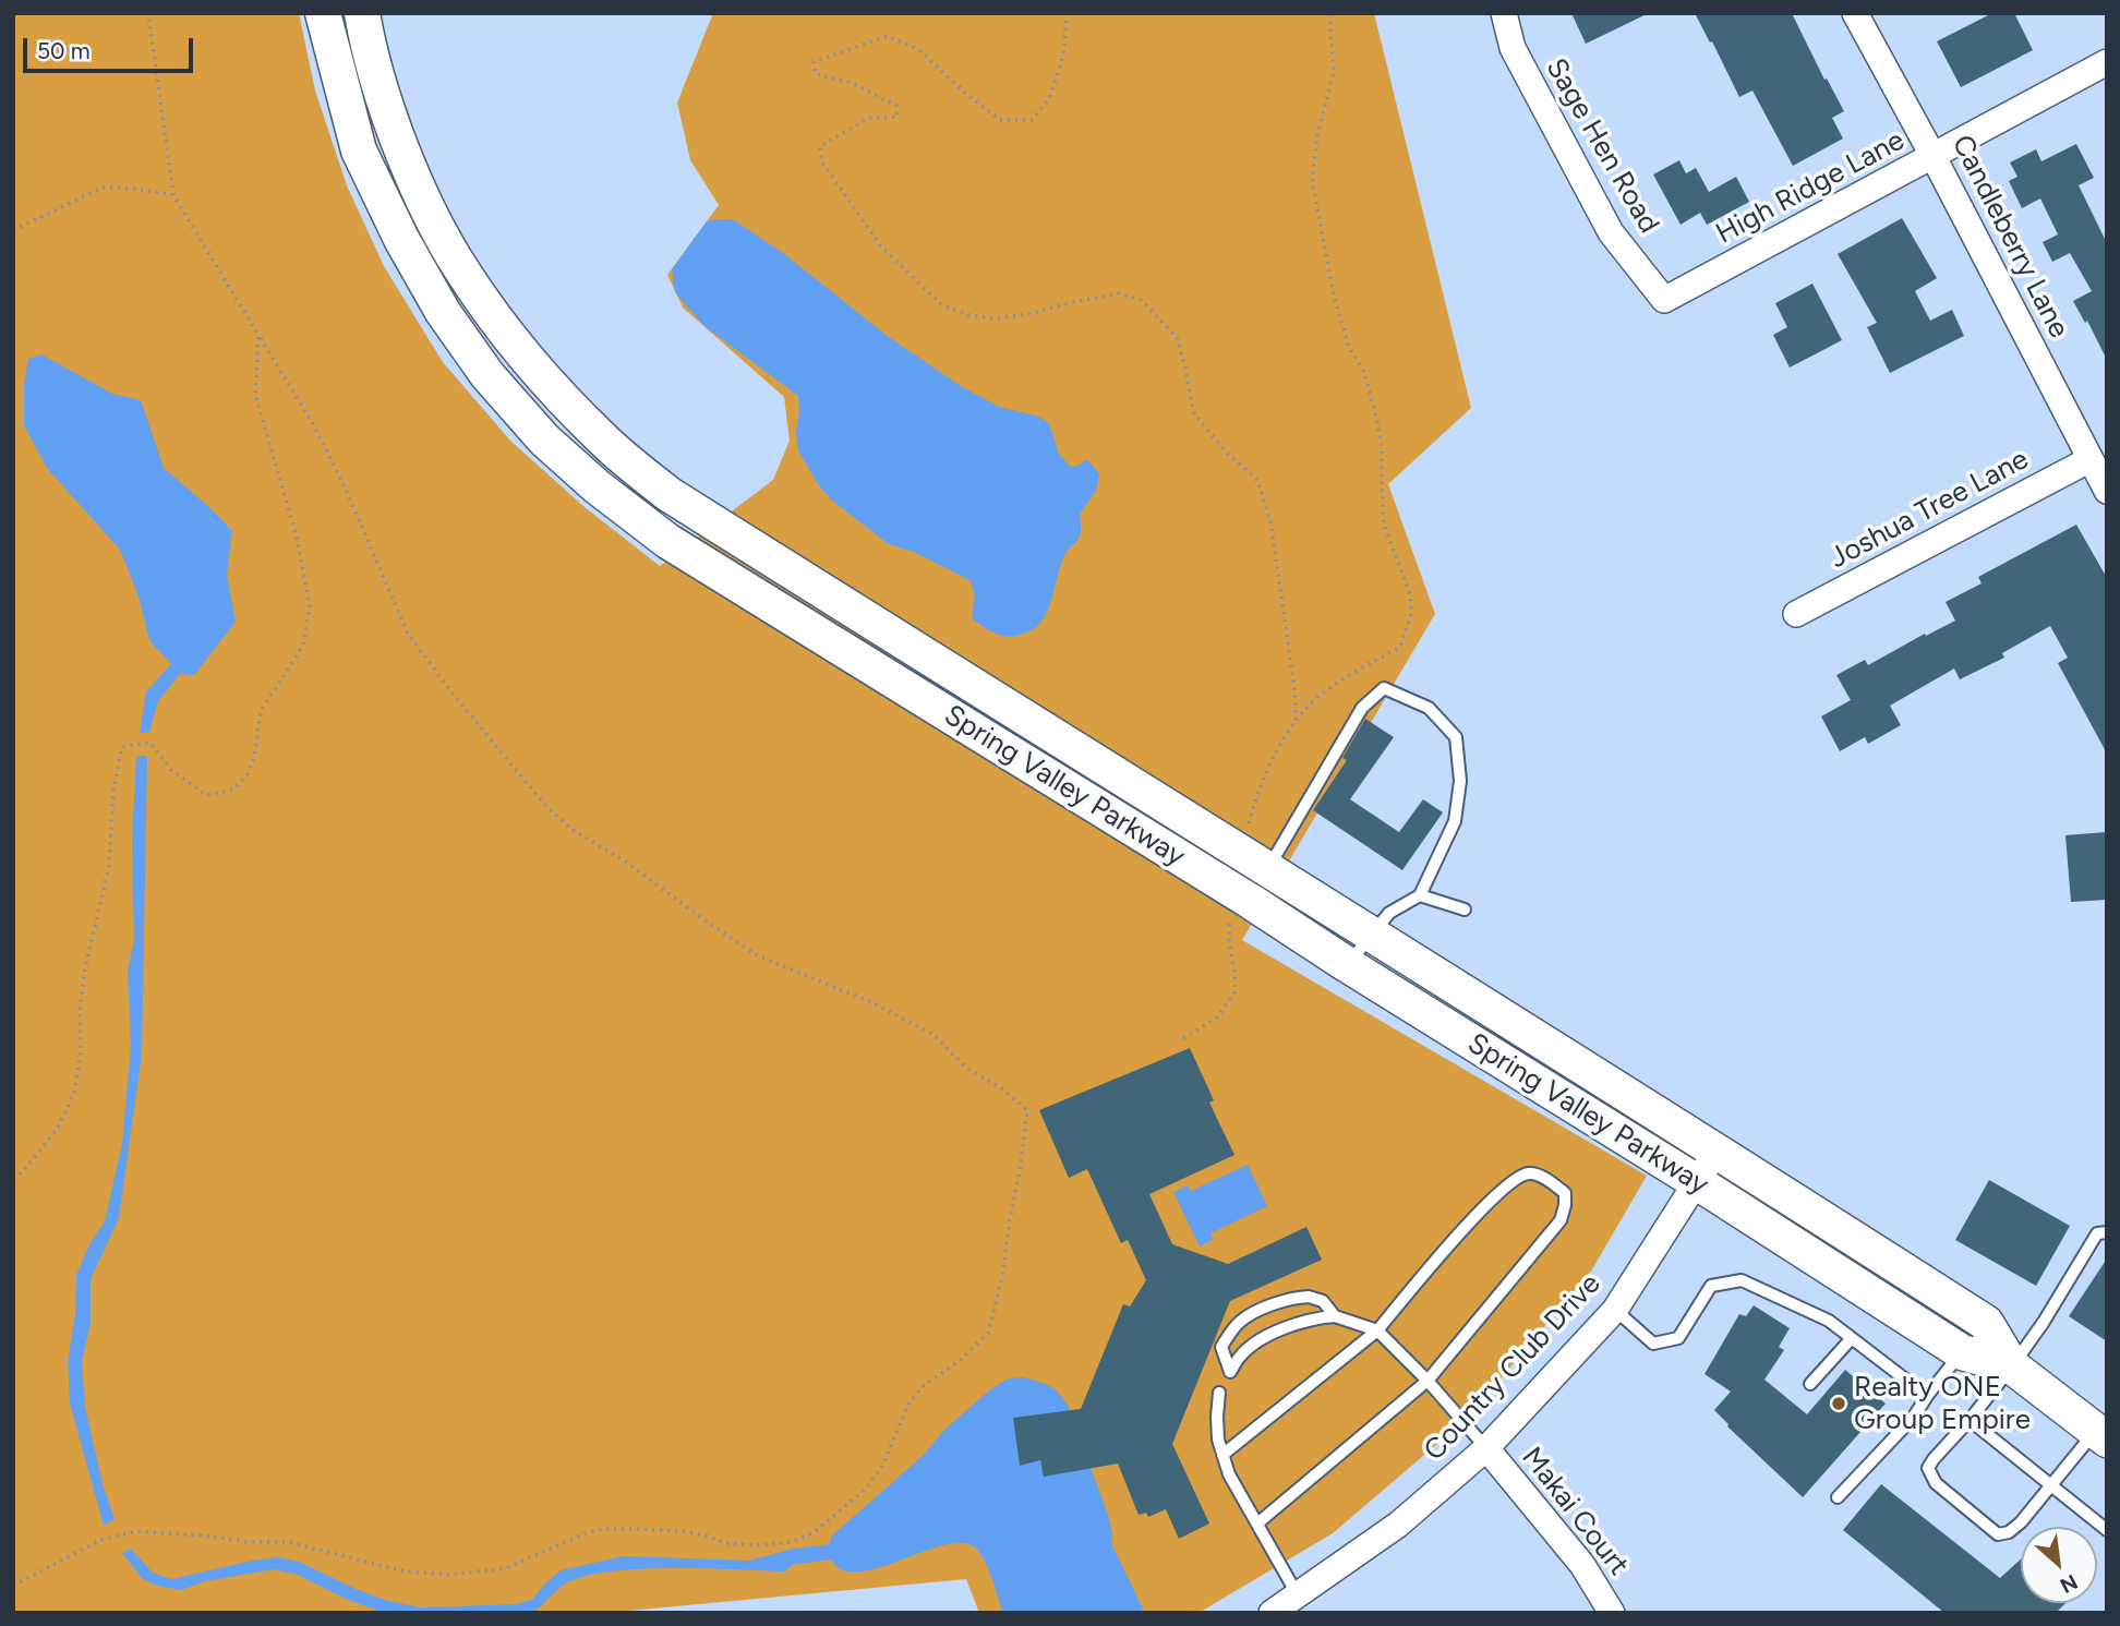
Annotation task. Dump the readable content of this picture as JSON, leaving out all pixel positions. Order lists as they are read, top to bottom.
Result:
{
  "streets": {
    "street": [
      "Sage Hen Road",
      "High Ridge Lane",
      "Candleberry Lane",
      "Joshua Tree Lane",
      "Spring Valley Parkway",
      "Country Club Drive",
      "Makai Court"
    ]
  },
  "crossings": [
    ["Sage Hen Road", "High Ridge Lane"],
    ["High Ridge Lane", "Candleberry Lane"],
    ["Candleberry Lane", "Joshua Tree Lane"],
    ["Spring Valley Parkway", "Country Club Drive"],
    ["Country Club Drive", "Makai Court"]
  ],
  "places": ["Realty ONE Group Empire"],
  "scale_bar": "50 m",
  "north": "bottom right"
}
